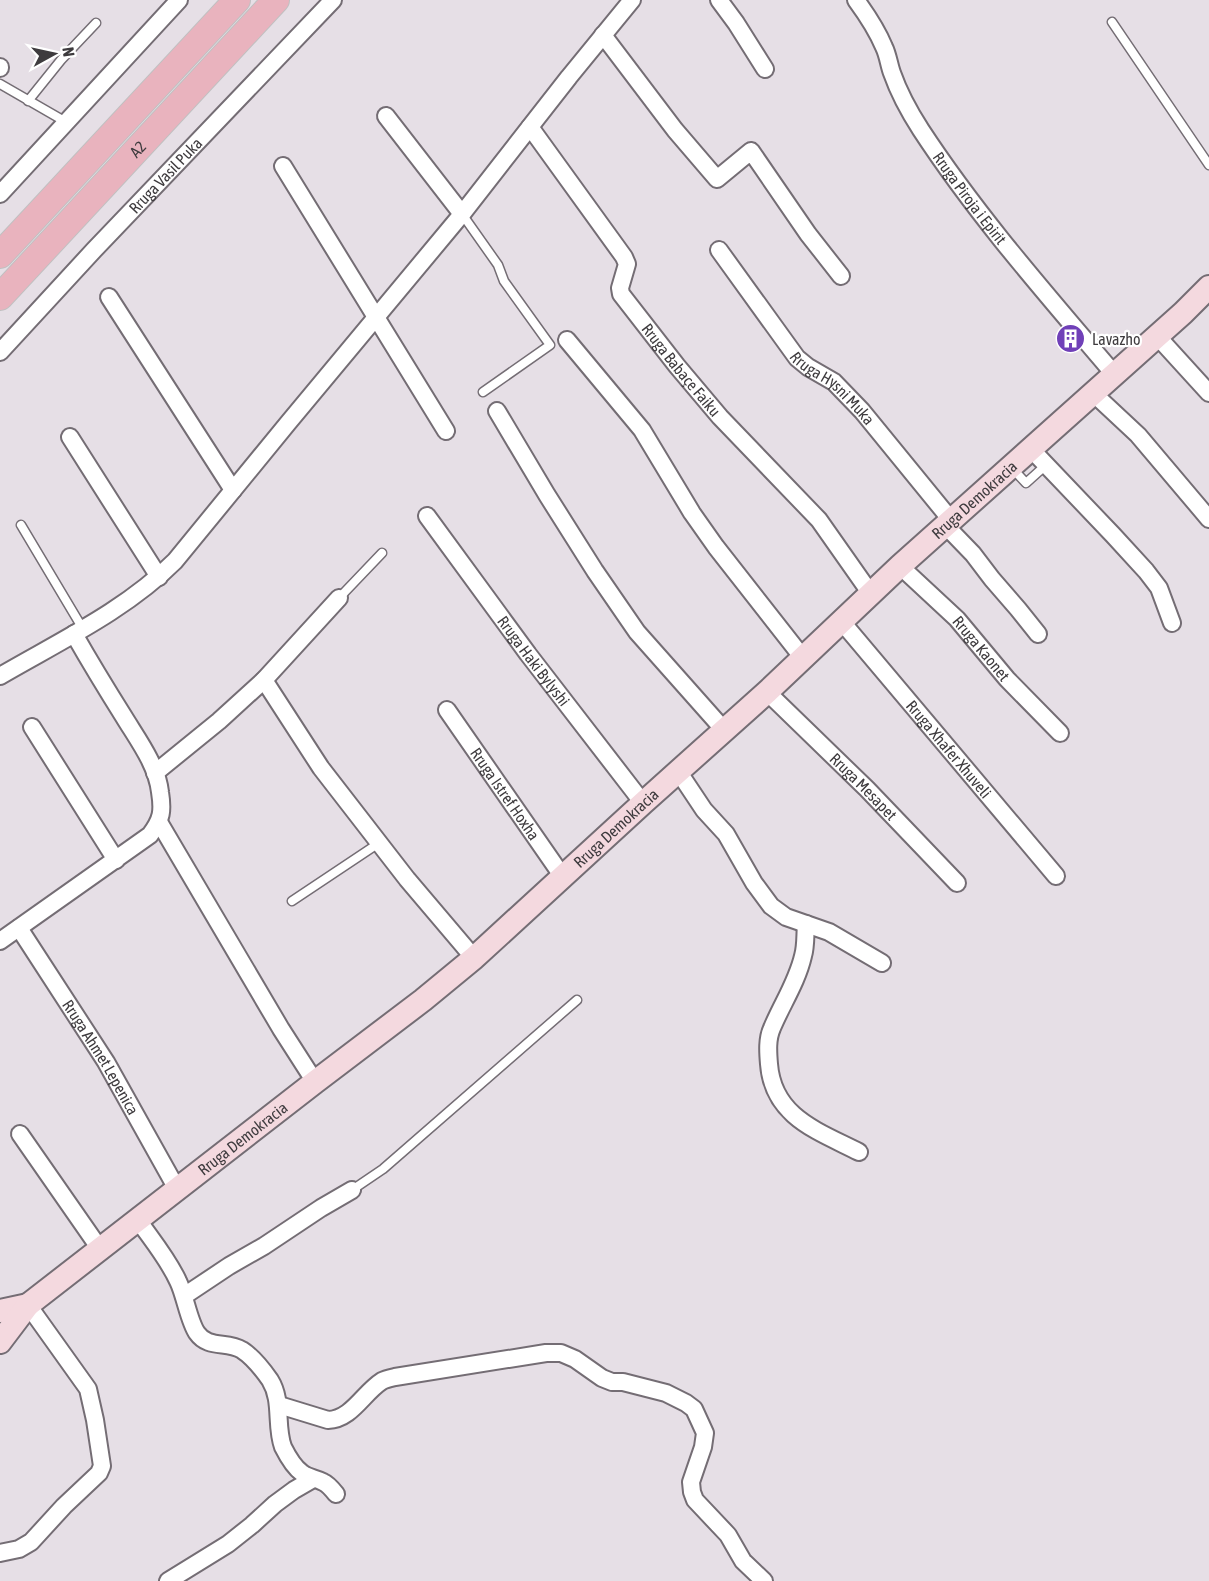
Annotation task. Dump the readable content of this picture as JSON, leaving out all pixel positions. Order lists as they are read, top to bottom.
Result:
{
  "streets": {
    "main road": ["A2", "Rruga Demokracia"],
    "street": [
      "Rruga Vasil Puka",
      "Rruga Piroja i Epirit",
      "Rruga Babaçe Faiku",
      "Rruga Hysni Muka",
      "Rruga Kaonet",
      "Rruga Haki Bylyshi",
      "Rruga Xhafer Xhuveli",
      "Rruga Mesapet",
      "Rruga Istref Hoxha",
      "Rruga Ahmet Lepenica"
    ]
  },
  "crossings": [
    ["Rruga Piroja i Epirit", "Rruga Demokracia"],
    ["Rruga Babaçe Faiku", "Rruga Demokracia"],
    ["Rruga Hysni Muka", "Rruga Demokracia"],
    ["Rruga Demokracia", "Rruga Kaonet"],
    ["Rruga Demokracia", "Rruga Haki Bylyshi"],
    ["Rruga Demokracia", "Rruga Xhafer Xhuveli"],
    ["Rruga Demokracia", "Rruga Mesapet"],
    ["Rruga Demokracia", "Rruga Istref Hoxha"],
    ["Rruga Demokracia", "Rruga Ahmet Lepenica"]
  ],
  "places": {
    "building": ["Lavazho"]
  },
  "north": "right"
}
